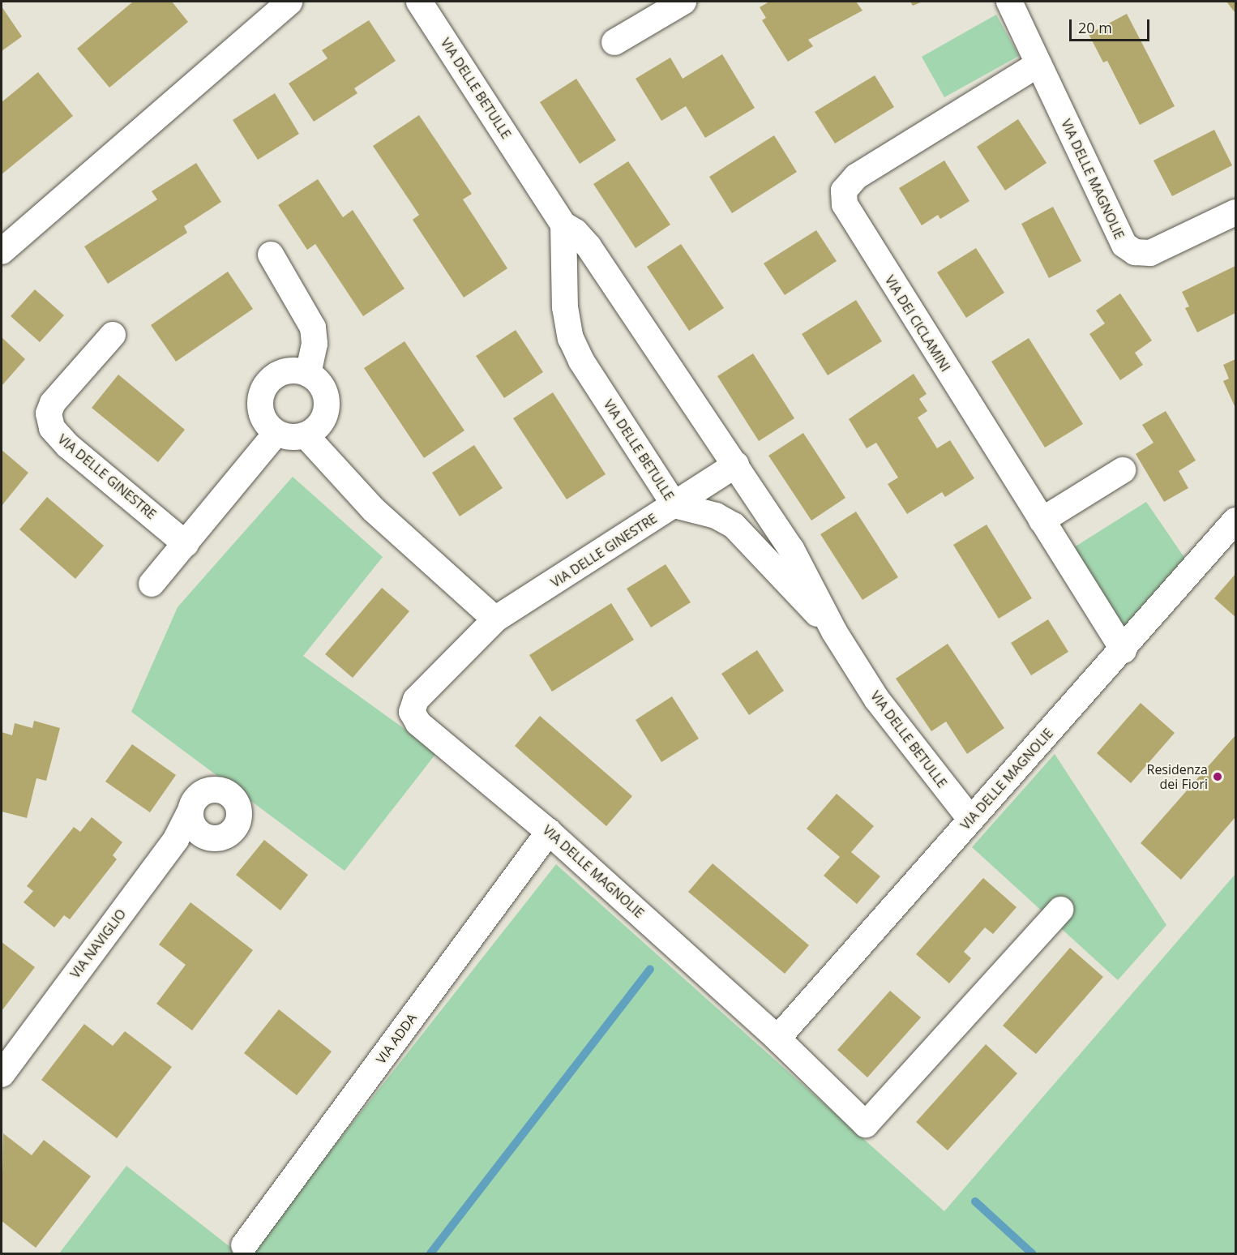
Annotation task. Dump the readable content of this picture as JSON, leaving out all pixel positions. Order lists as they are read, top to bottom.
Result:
{
  "streets": {
    "street": [
      "VIA DELLE BETULLE",
      "VIA DELLE MAGNOLIE",
      "VIA DEI CICLAMINI",
      "VIA DELLE GINESTRE",
      "VIA NAVIGLIO",
      "VIA ADDA"
    ]
  },
  "crossings": [
    ["VIA DELLE BETULLE", "VIA DELLE MAGNOLIE"],
    ["VIA DELLE BETULLE", "VIA DELLE GINESTRE"],
    ["VIA DELLE MAGNOLIE", "VIA DEI CICLAMINI"],
    ["VIA DELLE MAGNOLIE", "VIA DELLE GINESTRE"],
    ["VIA DELLE MAGNOLIE", "VIA ADDA"]
  ],
  "places": ["Residenza dei Fiori"],
  "scale_bar": "20 m"
}
